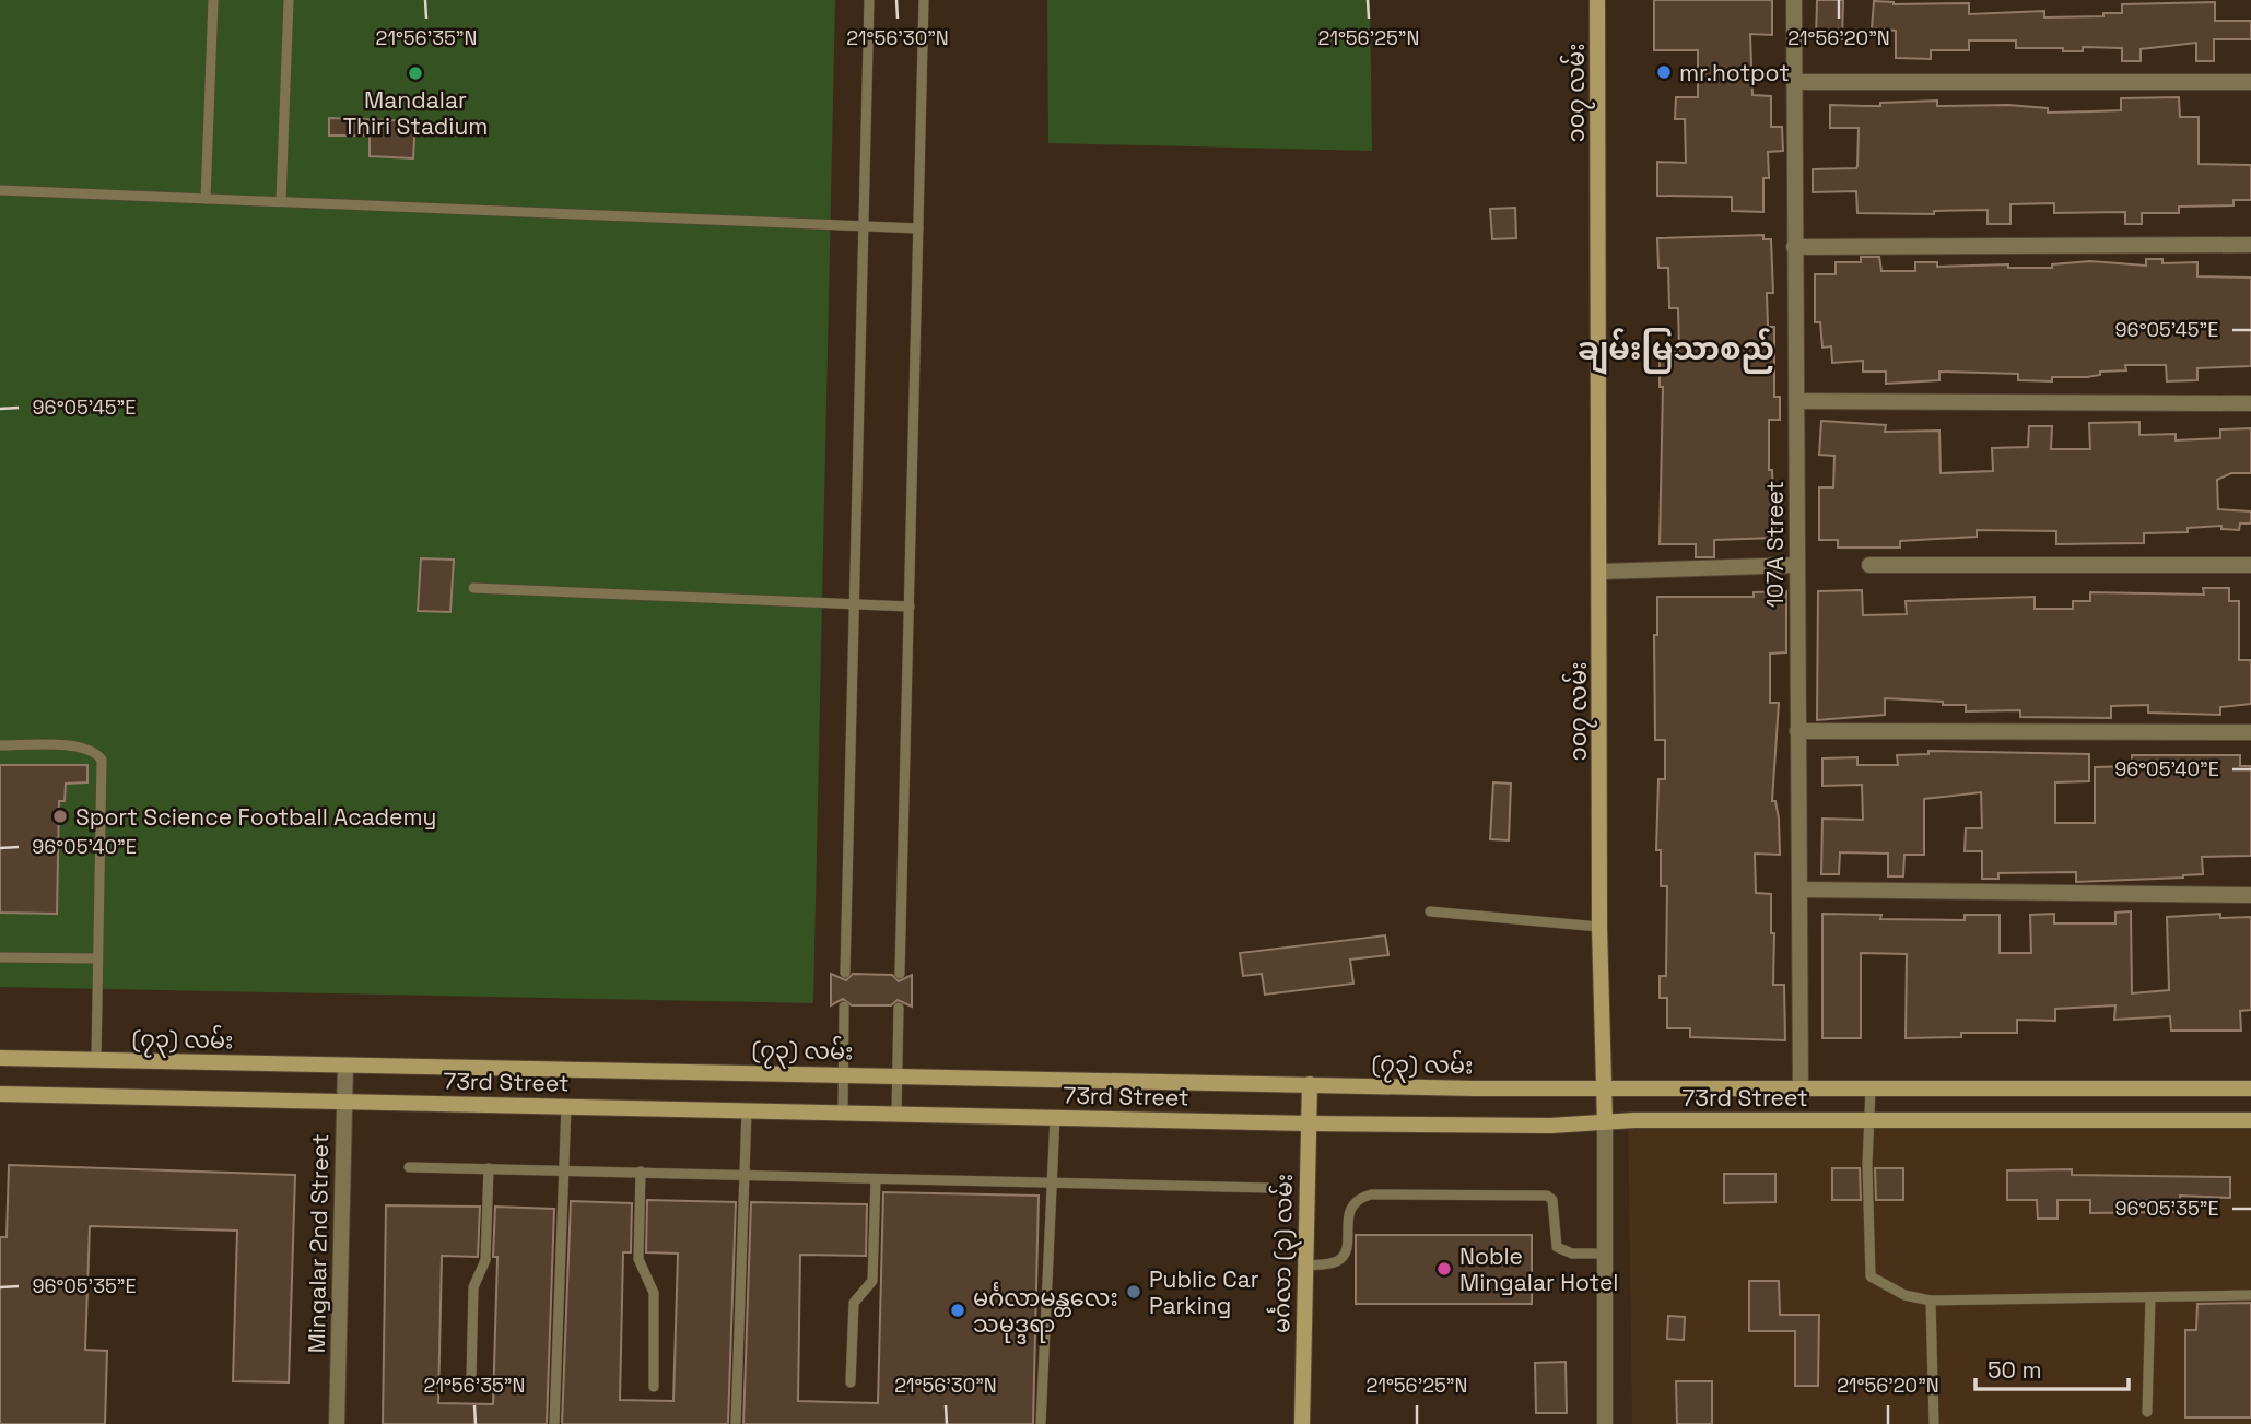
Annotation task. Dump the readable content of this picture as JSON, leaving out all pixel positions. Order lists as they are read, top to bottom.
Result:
{
  "streets": {
    "main road": [
      "၁၀၇ လမ်း",
      "(၇၃) လမ်း",
      "73rd Street",
      "မင်္ဂလာ (၃) လမ်း"
    ],
    "street": ["107A Street", "Mingalar 2nd Street"]
  },
  "crossings": [
    ["၁၀၇ လမ်း", "(၇၃) လမ်း"],
    ["၁၀၇ လမ်း", "73rd Street"],
    ["107A Street", "73rd Street"],
    ["(၇၃) လမ်း", "73rd Street"],
    ["(၇၃) လမ်း", "Mingalar 2nd Street"],
    ["(၇၃) လမ်း", "မင်္ဂလာ (၃) လမ်း"],
    ["73rd Street", "Mingalar 2nd Street"],
    ["73rd Street", "မင်္ဂလာ (၃) လမ်း"]
  ],
  "districts": ["ချမ်းမြသာစည်"],
  "places": [
    "mr.hotpot",
    "Mandalar Thiri Stadium",
    "Sport Science Football Academy",
    "Noble Mingalar Hotel",
    "Public Car Parking",
    "မင်္ဂလာမန္တလေး သမုဒ္ဒရာ"
  ],
  "scale_bar": "50 m",
  "coordinates": [
    "21°56'35\"N",
    "21°56'30\"N",
    "21°56'25\"N",
    "21°56'20\"N",
    "96°05'45\"E",
    "96°05'40\"E",
    "96°05'35\"E"
  ]
}
